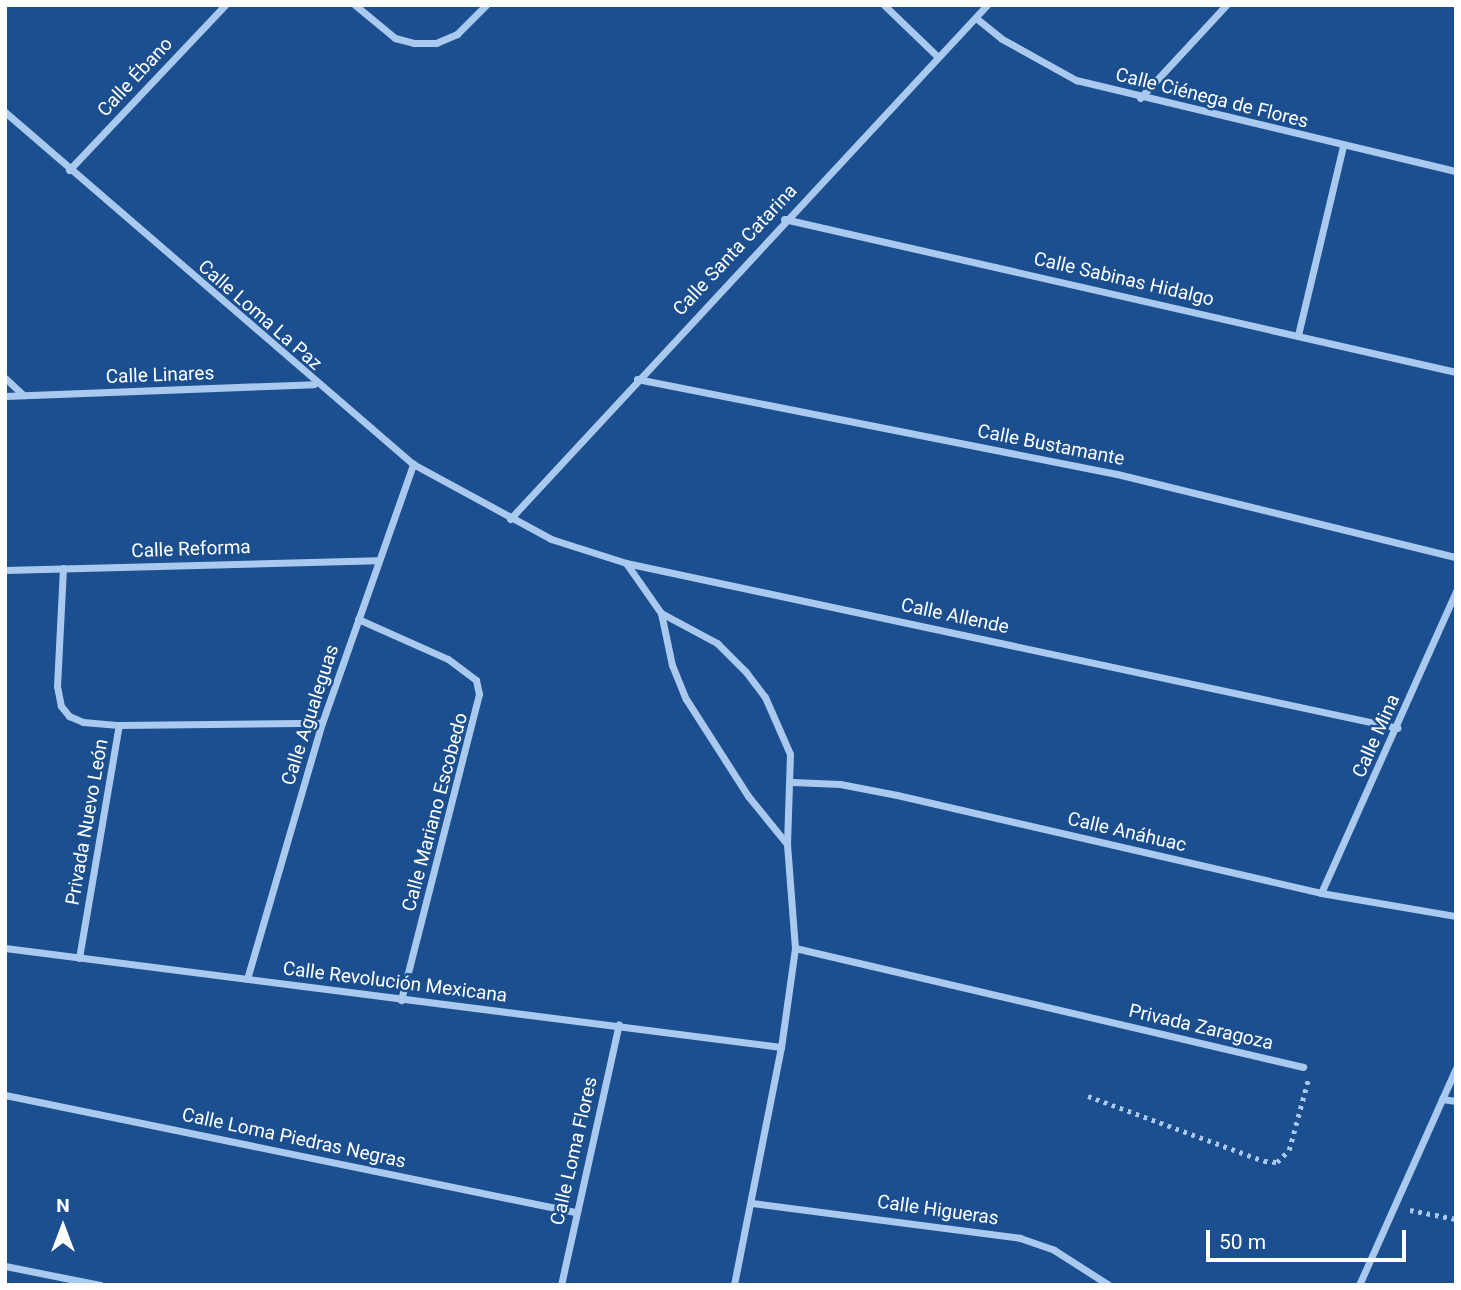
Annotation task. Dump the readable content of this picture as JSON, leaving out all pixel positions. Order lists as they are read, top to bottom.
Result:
{
  "streets": {
    "street": [
      "Calle Ébano",
      "Calle Ciénega de Flores",
      "Calle Santa Catarina",
      "Calle Sabinas Hidalgo",
      "Calle Loma La Paz",
      "Calle Linares",
      "Calle Bustamante",
      "Calle Reforma",
      "Calle Allende",
      "Calle Agualeguas",
      "Calle Mina",
      "Calle Mariano Escobedo",
      "Privada Nuevo León",
      "Calle Anáhuac",
      "Calle Revolución Mexicana",
      "Privada Zaragoza",
      "Calle Loma Piedras Negras",
      "Calle Loma Flores",
      "Calle Higueras"
    ]
  },
  "crossings": [
    ["Calle Ébano", "Calle Loma La Paz"],
    ["Calle Ciénega de Flores", "Calle Santa Catarina"],
    ["Calle Santa Catarina", "Calle Sabinas Hidalgo"],
    ["Calle Santa Catarina", "Calle Loma La Paz"],
    ["Calle Santa Catarina", "Calle Bustamante"],
    ["Calle Santa Catarina", "Calle Allende"],
    ["Calle Loma La Paz", "Calle Linares"],
    ["Calle Loma La Paz", "Calle Allende"],
    ["Calle Loma La Paz", "Calle Agualeguas"],
    ["Calle Reforma", "Calle Agualeguas"],
    ["Calle Allende", "Calle Mina"],
    ["Calle Agualeguas", "Calle Mariano Escobedo"],
    ["Calle Agualeguas", "Privada Nuevo León"],
    ["Calle Agualeguas", "Calle Revolución Mexicana"],
    ["Calle Mina", "Calle Anáhuac"],
    ["Calle Mariano Escobedo", "Calle Revolución Mexicana"],
    ["Privada Nuevo León", "Calle Revolución Mexicana"],
    ["Calle Revolución Mexicana", "Calle Loma Flores"],
    ["Calle Loma Piedras Negras", "Calle Loma Flores"]
  ],
  "scale_bar": "50 m",
  "north": "top"
}
